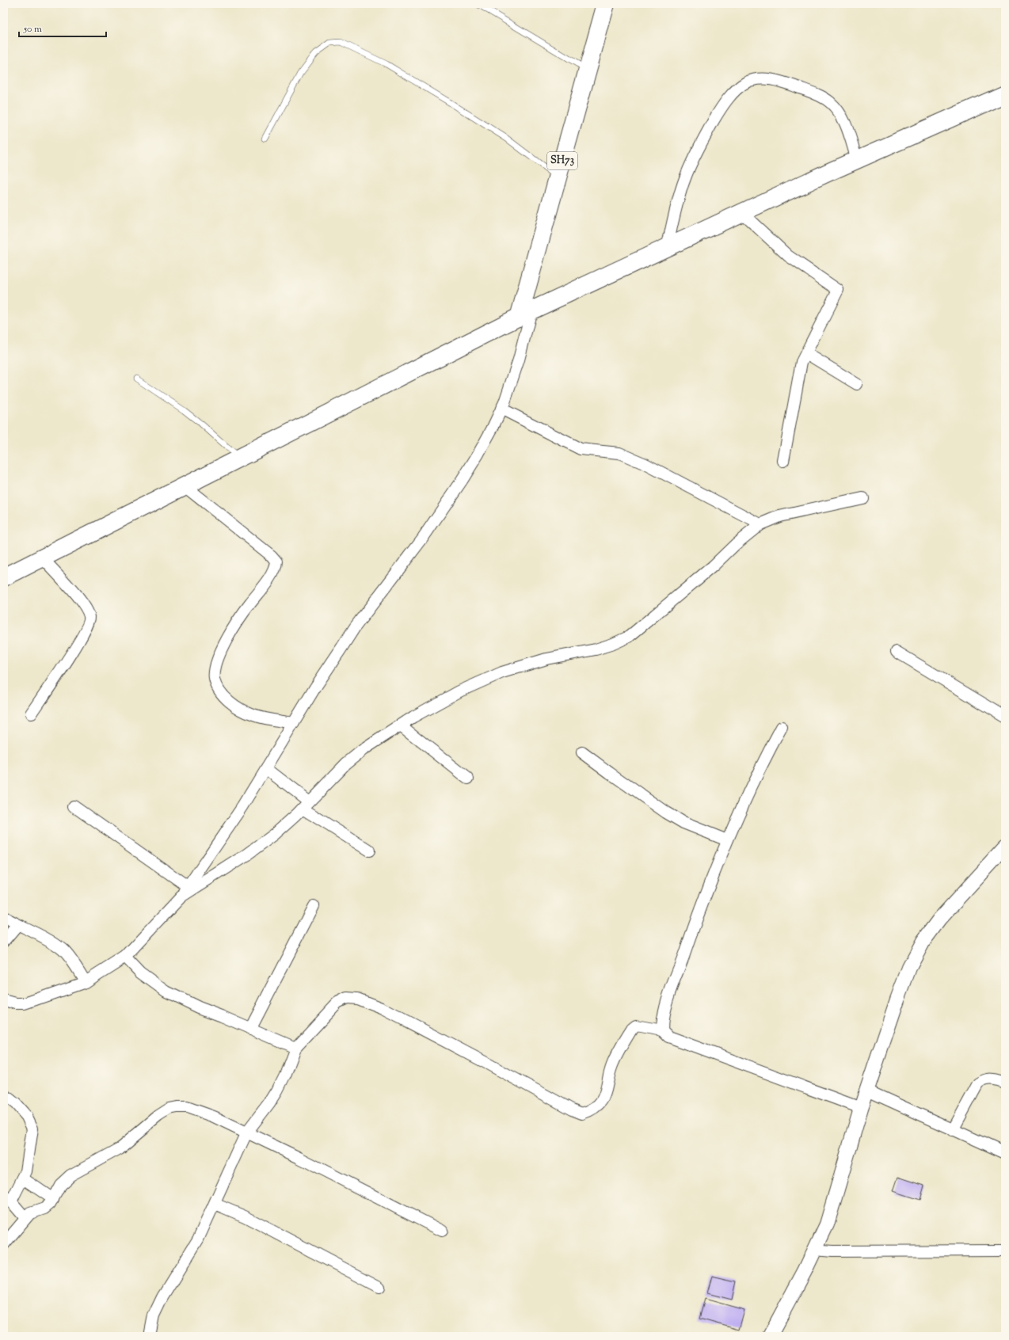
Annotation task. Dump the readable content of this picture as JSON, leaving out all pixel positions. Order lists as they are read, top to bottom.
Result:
{
  "streets": {
    "main road": ["SH73"]
  },
  "scale_bar": "50 m"
}
